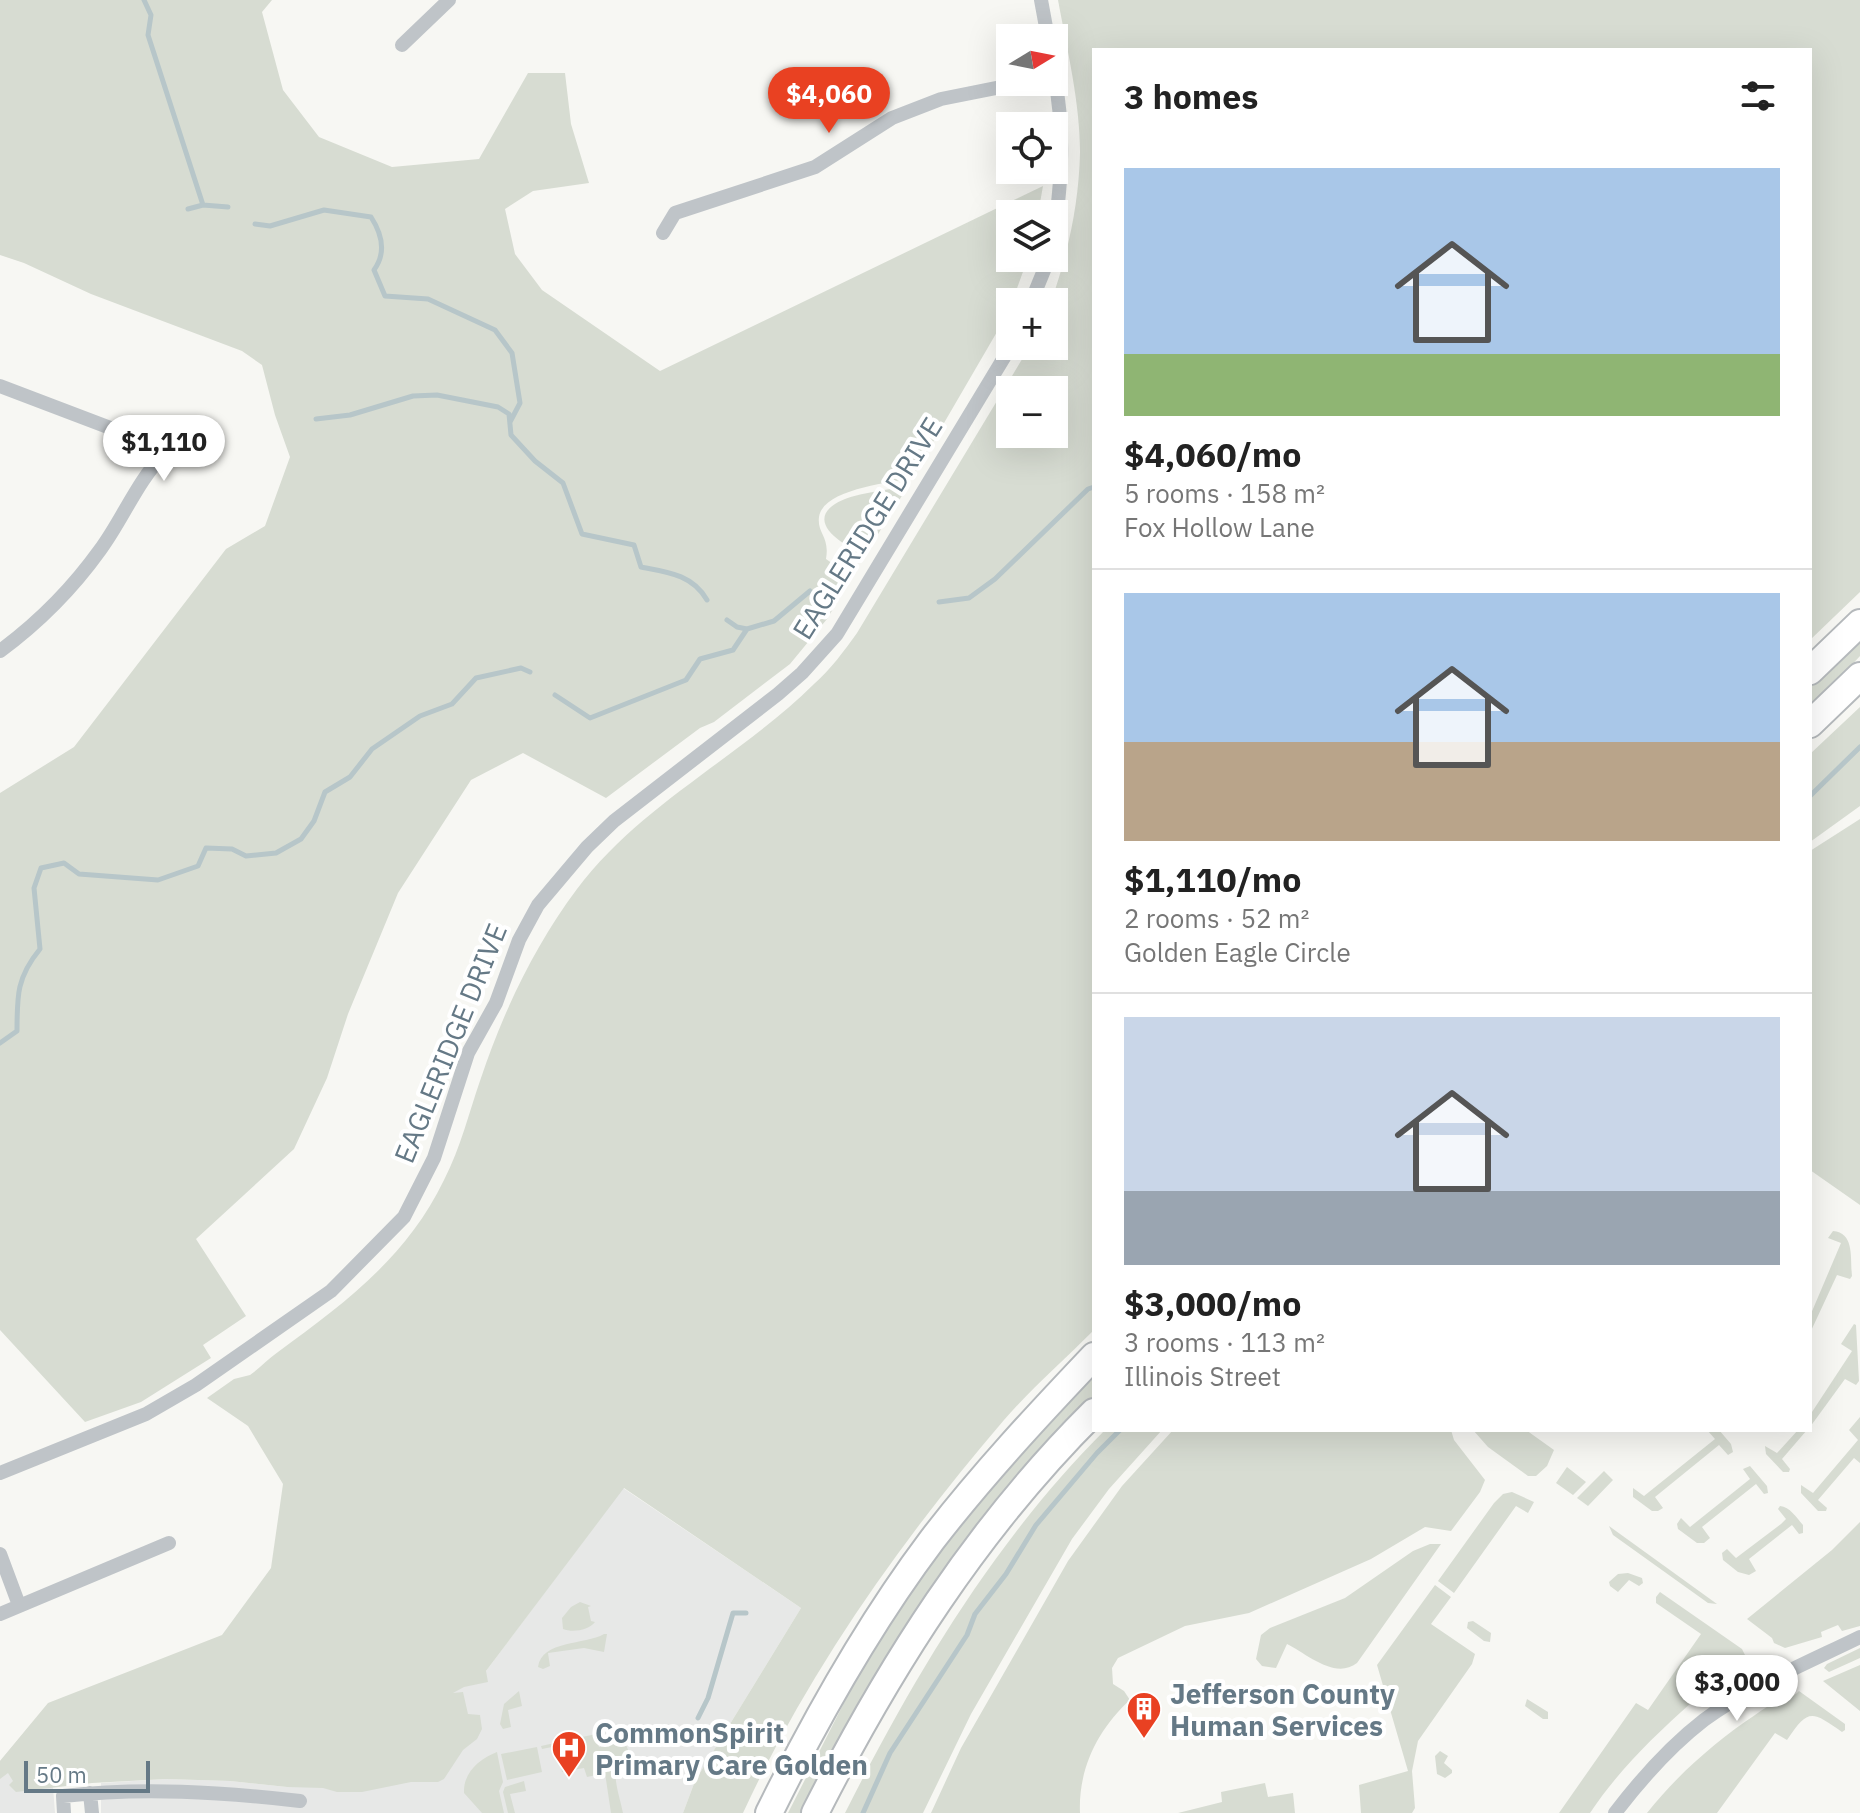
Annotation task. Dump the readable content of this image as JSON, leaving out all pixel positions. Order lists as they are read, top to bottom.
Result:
{
  "streets": {
    "street": ["EAGLERIDGE DRIVE"]
  },
  "places": {
    "building": ["Jefferson County Human Services"],
    "hospital": ["CommonSpirit Primary Care Golden"]
  },
  "scale_bar": "50 m",
  "north": "right",
  "page": {
    "map_buttons": ["+", "−"],
    "heading": "3 homes",
    "price": ["$4,060", "$1,110", "$3,000"],
    "list": [
      {
        "name": "$4,060/mo",
        "note": "5 rooms · 158 m² · Fox Hollow Lane"
      },
      {
        "name": "$1,110/mo",
        "note": "2 rooms · 52 m² · Golden Eagle Circle"
      },
      {
        "name": "$3,000/mo",
        "note": "3 rooms · 113 m² · Illinois Street"
      }
    ],
    "scale": "50 m"
  }
}
